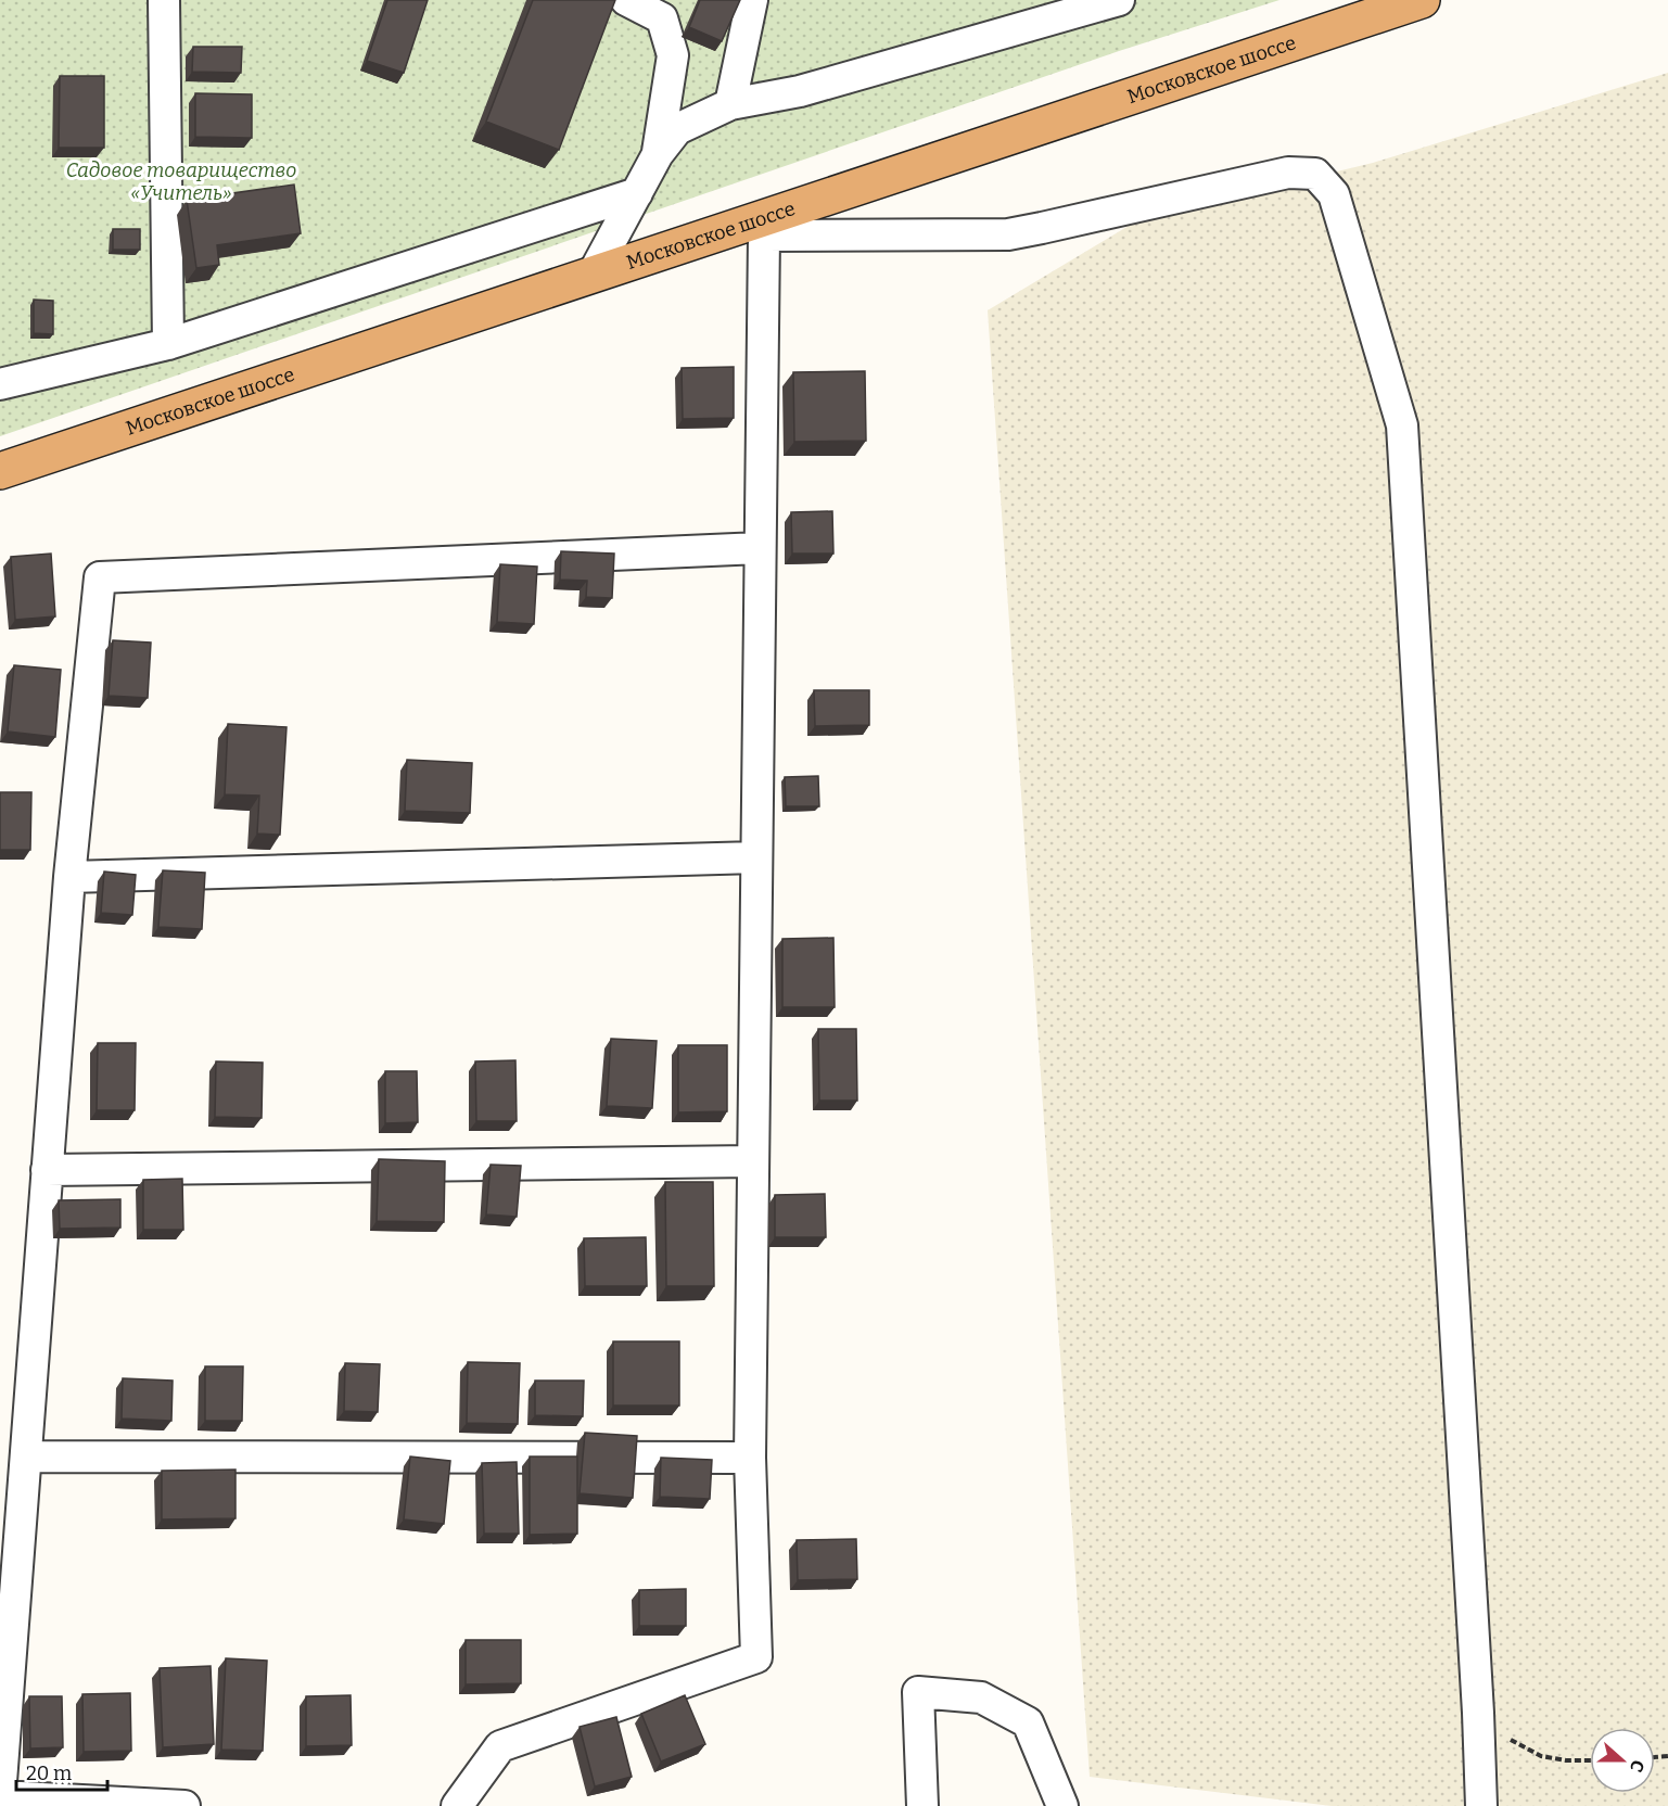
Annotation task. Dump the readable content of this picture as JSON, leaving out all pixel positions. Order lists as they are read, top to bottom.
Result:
{
  "streets": {
    "highway": ["Московское шоссе"]
  },
  "parks": ["Садовое товарищество «Учитель»"],
  "scale_bar": "20 m",
  "north": "right"
}
